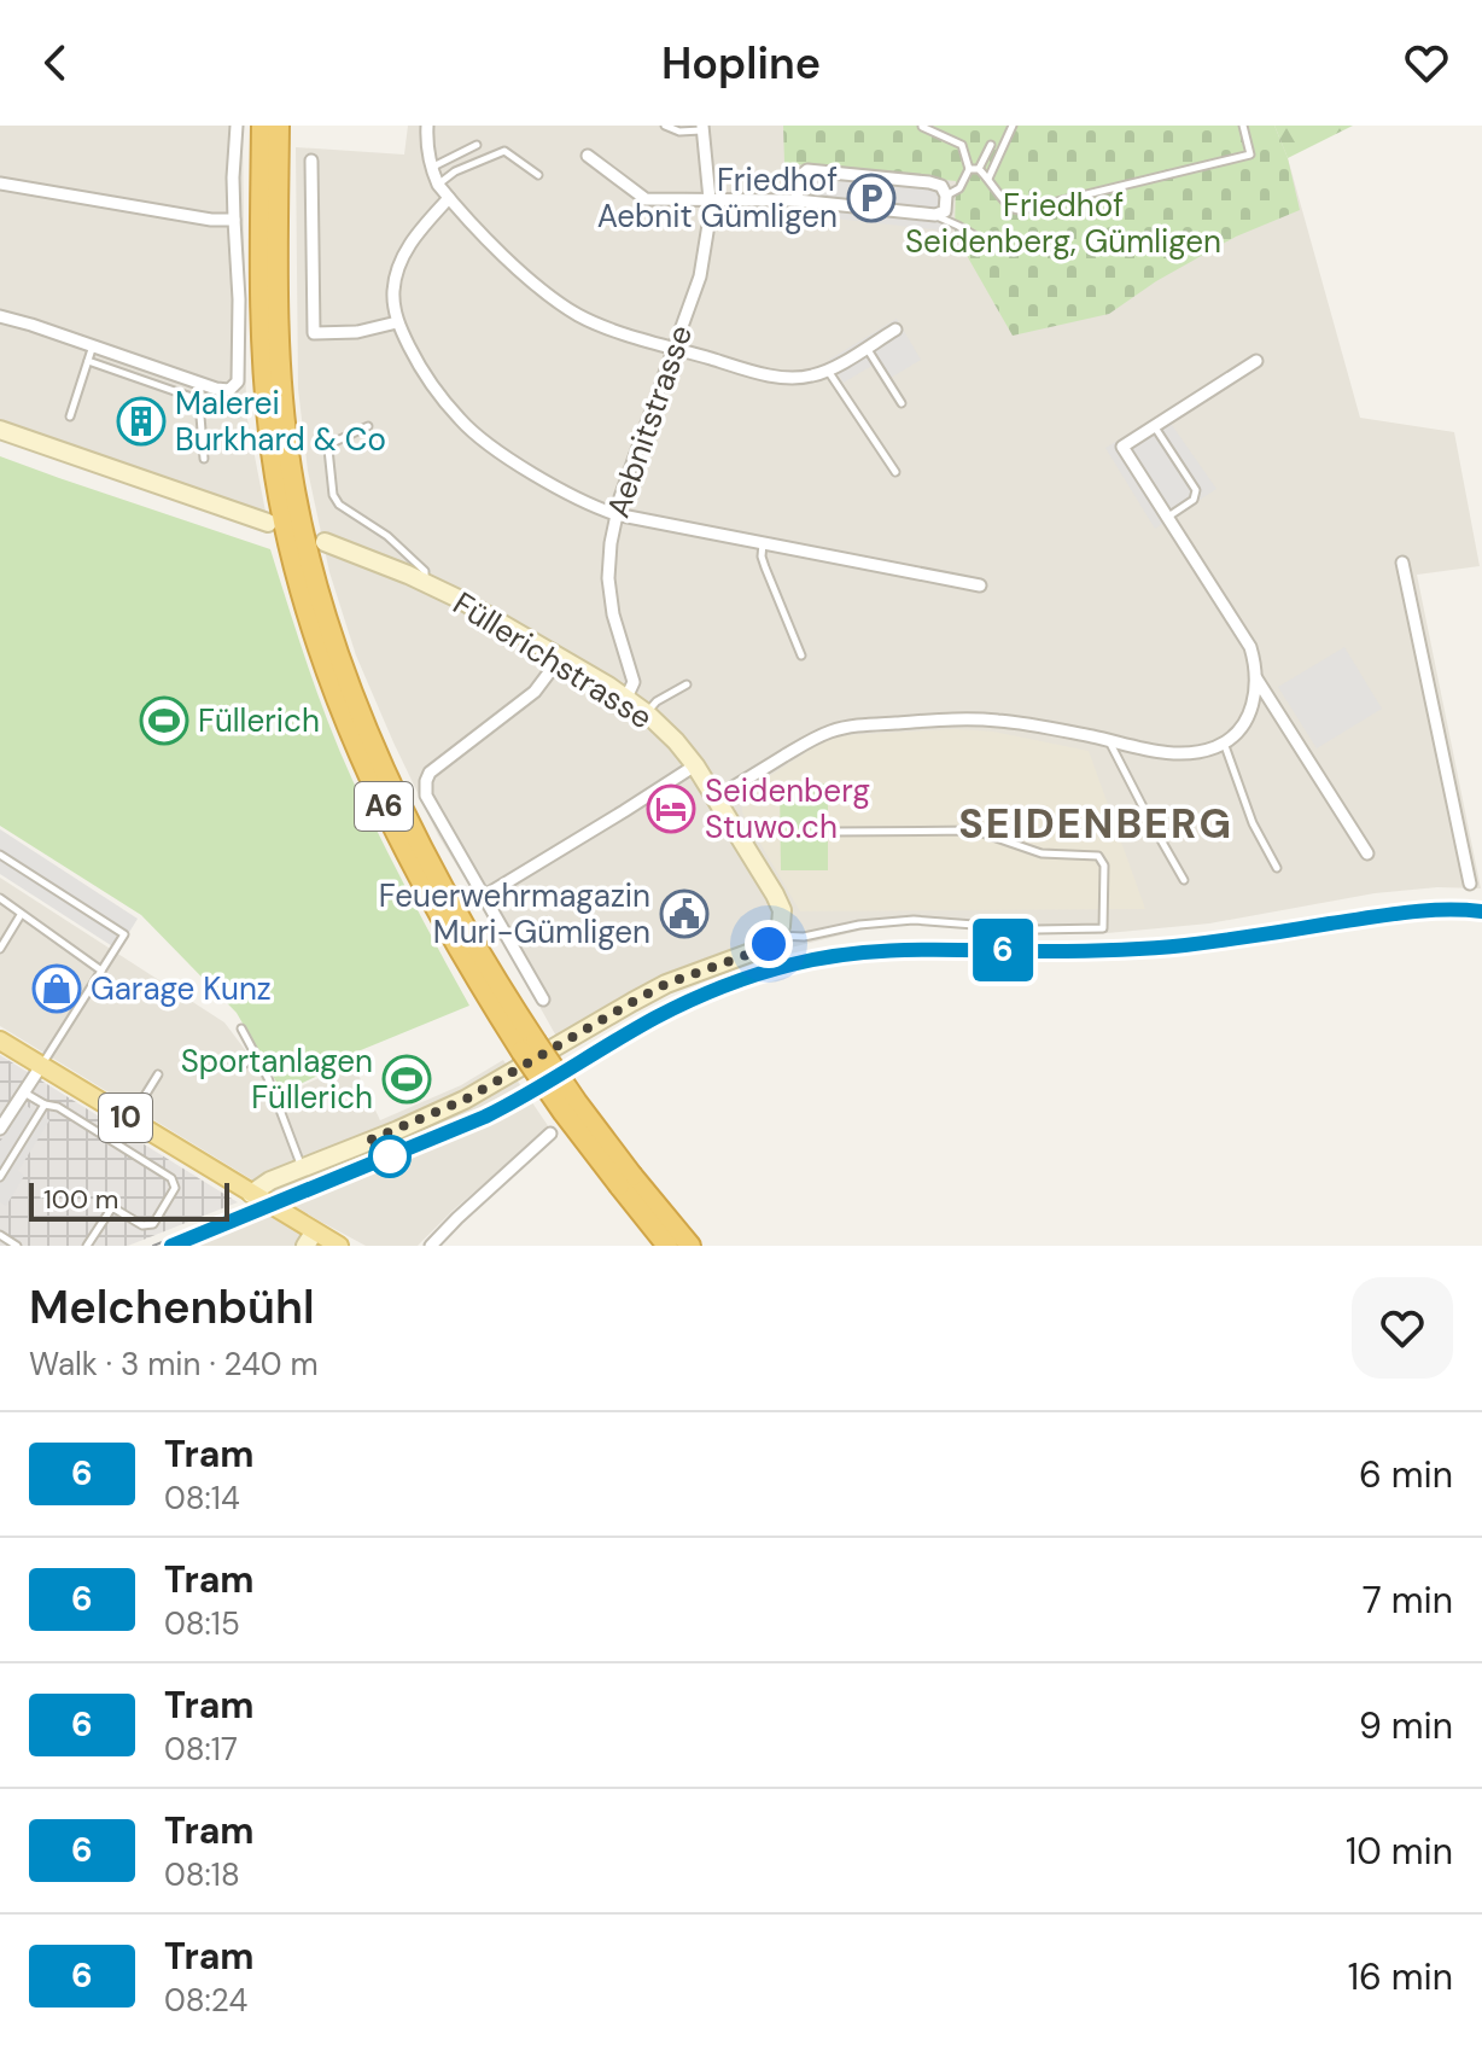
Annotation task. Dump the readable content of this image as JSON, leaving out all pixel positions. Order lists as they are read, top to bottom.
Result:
{
  "streets": {
    "highway": ["A6"],
    "main road": ["10"],
    "street": ["Aebnitstrasse", "Füllerichstrasse"]
  },
  "crossings": [
    ["Aebnitstrasse", "Füllerichstrasse"]
  ],
  "districts": ["SEIDENBERG"],
  "parks": ["Friedhof Seidenberg, Gümligen"],
  "places": {
    "parking": ["Friedhof Aebnit Gümligen"],
    "building": ["Malerei Burkhard & Co"],
    "sports": ["Füllerich", "Sportanlagen Füllerich"],
    "hotel": ["Seidenberg Stuwo.ch"],
    "public building": ["Feuerwehrmagazin Muri-Gümligen"],
    "shop": ["Garage Kunz"]
  },
  "lines": ["tram line 6"],
  "scale_bar": "100 m",
  "page": {
    "header": "Hopline",
    "on_map": "6",
    "scale": "100 m",
    "heading": ["Melchenbühl", "Walk · 3 min · 240 m"],
    "list": [
      {
        "mark": "6",
        "name": "Tram",
        "note": "08:14",
        "value": "6 min"
      },
      {
        "mark": "6",
        "name": "Tram",
        "note": "08:15",
        "value": "7 min"
      },
      {
        "mark": "6",
        "name": "Tram",
        "note": "08:17",
        "value": "9 min"
      },
      {
        "mark": "6",
        "name": "Tram",
        "note": "08:18",
        "value": "10 min"
      },
      {
        "mark": "6",
        "name": "Tram",
        "note": "08:24",
        "value": "16 min"
      }
    ]
  }
}
